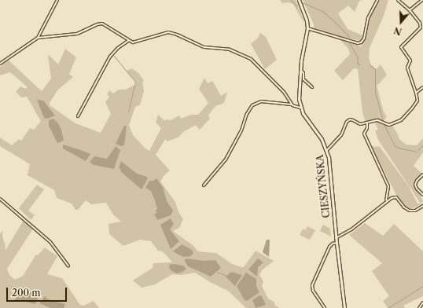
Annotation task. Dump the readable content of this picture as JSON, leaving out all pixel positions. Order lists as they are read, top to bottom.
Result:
{
  "streets": {
    "main road": ["CIESZYŃSKA"]
  },
  "scale_bar": "200 m",
  "north": "bottom"
}
